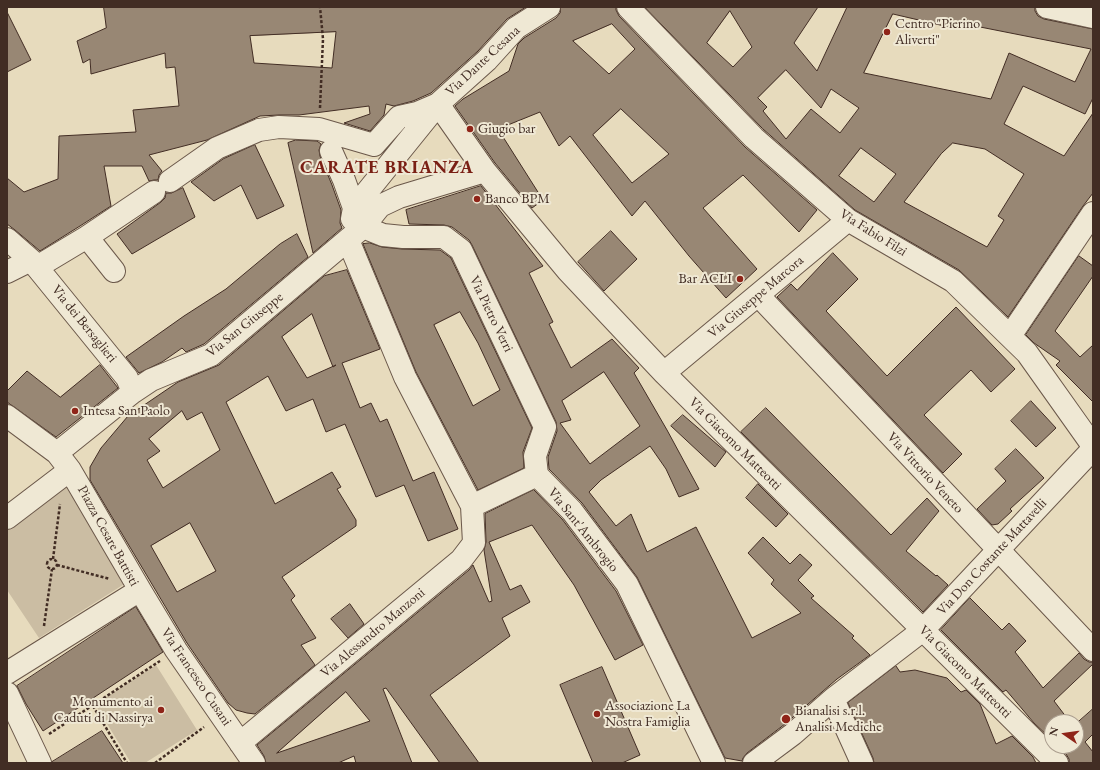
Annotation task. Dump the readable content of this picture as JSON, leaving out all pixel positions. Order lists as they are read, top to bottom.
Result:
{
  "streets": {
    "street": [
      "Via Dante Cesana",
      "Via Fabio Filzi",
      "Via Giuseppe Marcora",
      "Via Pietro Verri",
      "Via dei Bersaglieri",
      "Via San Giuseppe",
      "Via Giacomo Matteotti",
      "Via Vittorio Veneto",
      "Via Sant'Ambrogio",
      "Piazza Cesare Battisti",
      "Via Don Costante Mattavelli",
      "Via Alessandro Manzoni",
      "Via Francesco Cusani"
    ]
  },
  "crossings": [
    ["Via Dante Cesana", "Via Giacomo Matteotti"],
    ["Via Fabio Filzi", "Via Giuseppe Marcora"],
    ["Via Fabio Filzi", "Via Don Costante Mattavelli"],
    ["Via Giuseppe Marcora", "Via Giacomo Matteotti"],
    ["Via Giuseppe Marcora", "Via Vittorio Veneto"],
    ["Via Pietro Verri", "Via San Giuseppe"],
    ["Via Pietro Verri", "Via Sant'Ambrogio"],
    ["Via dei Bersaglieri", "Via San Giuseppe"],
    ["Via San Giuseppe", "Piazza Cesare Battisti"],
    ["Via Giacomo Matteotti", "Via Don Costante Mattavelli"],
    ["Via Vittorio Veneto", "Via Don Costante Mattavelli"],
    ["Via Sant'Ambrogio", "Via Alessandro Manzoni"],
    ["Piazza Cesare Battisti", "Via Francesco Cusani"],
    ["Via Alessandro Manzoni", "Via Francesco Cusani"]
  ],
  "districts": ["CARATE BRIANZA"],
  "places": [
    "Centro \"Pierino Aliverti\"",
    "Giugio bar",
    "Banco BPM",
    "Bar ACLI",
    "Intesa San Paolo",
    "Monumento ai Caduti di Nassirya",
    "Associazione La Nostra Famiglia",
    "Bianalisi s.r.l. Analisi Mediche"
  ],
  "north": "left"
}
